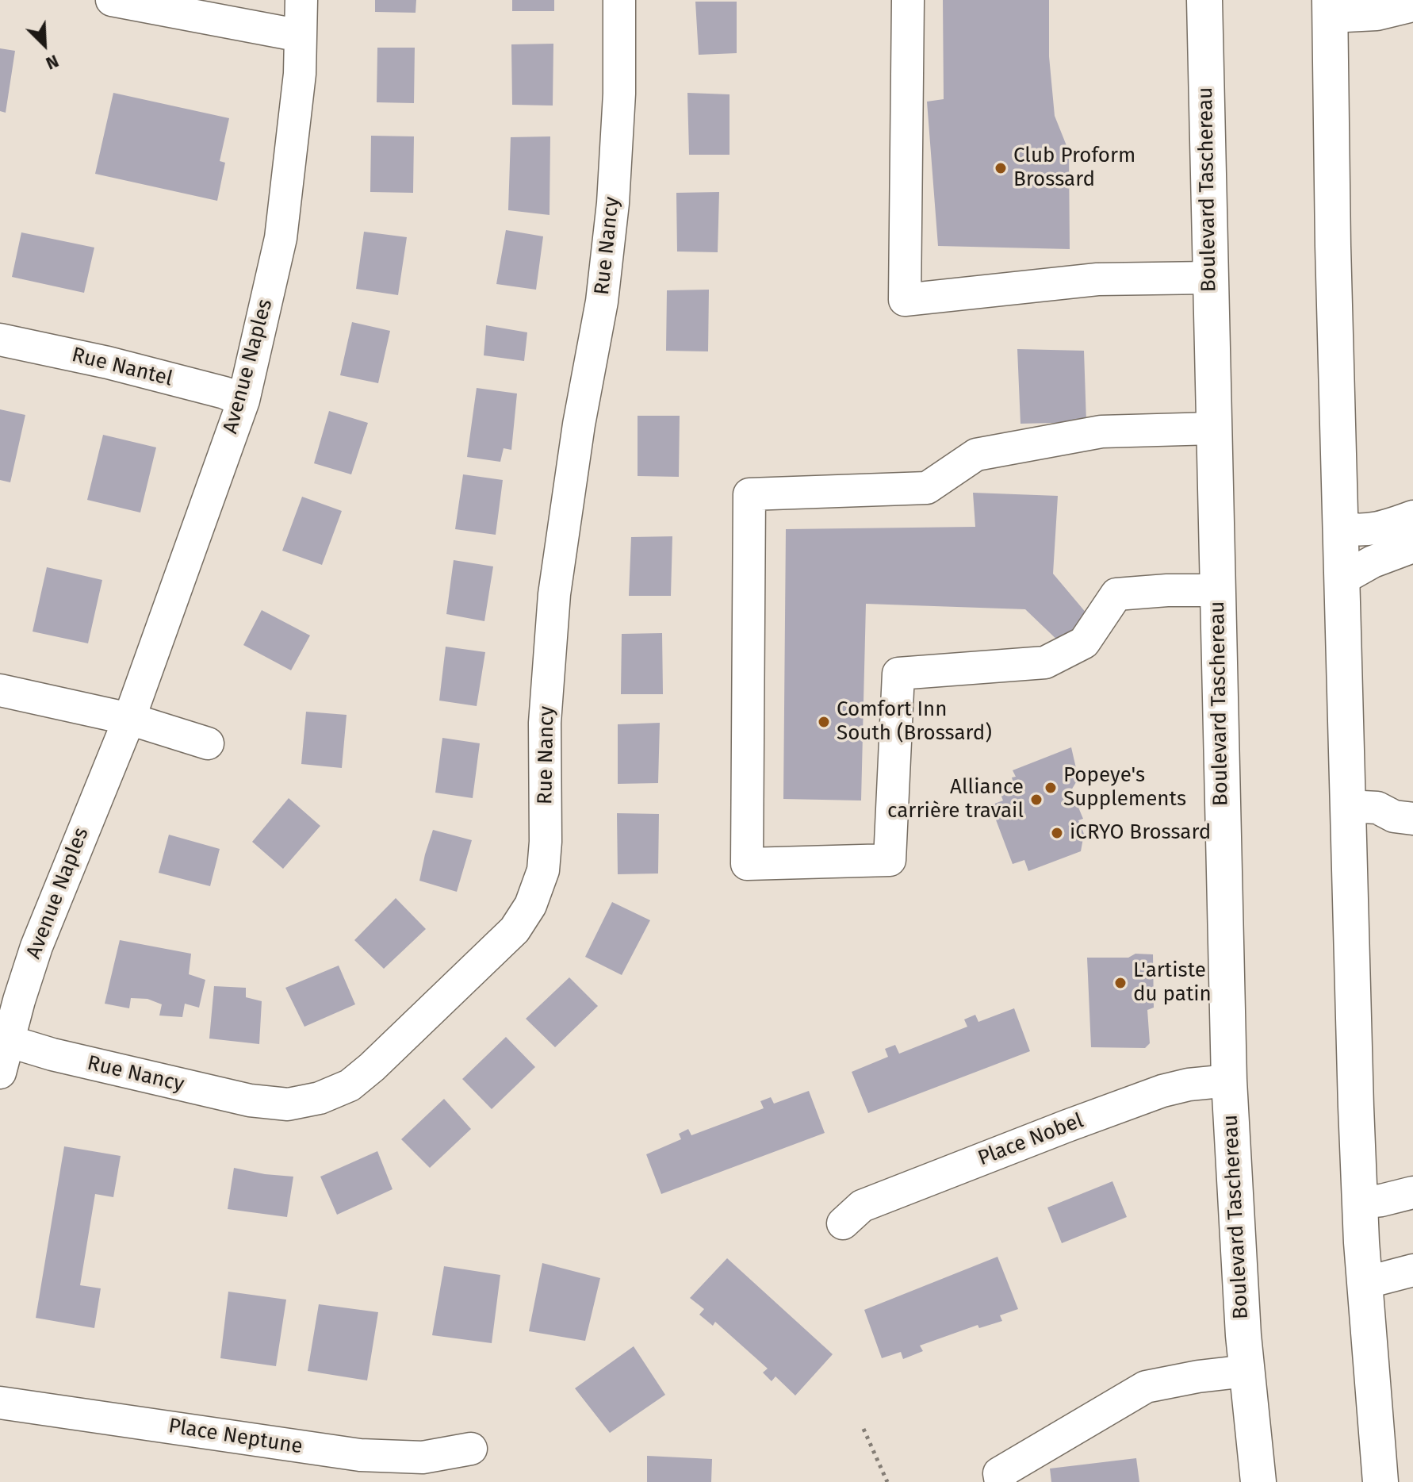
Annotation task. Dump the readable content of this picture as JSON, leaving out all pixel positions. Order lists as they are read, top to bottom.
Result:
{
  "streets": {
    "main road": ["Boulevard Taschereau"],
    "street": [
      "Rue Nancy",
      "Avenue Naples",
      "Rue Nantel",
      "Place Nobel",
      "Place Neptune"
    ]
  },
  "crossings": [
    ["Boulevard Taschereau", "Place Nobel"],
    ["Rue Nancy", "Avenue Naples"],
    ["Avenue Naples", "Rue Nantel"]
  ],
  "places": [
    "Club Proform Brossard",
    "Comfort Inn South (Brossard)",
    "Popeye's Supplements",
    "Alliance carrière travail",
    "iCRYO Brossard",
    "L'artiste du patin"
  ],
  "north": "bottom right"
}
